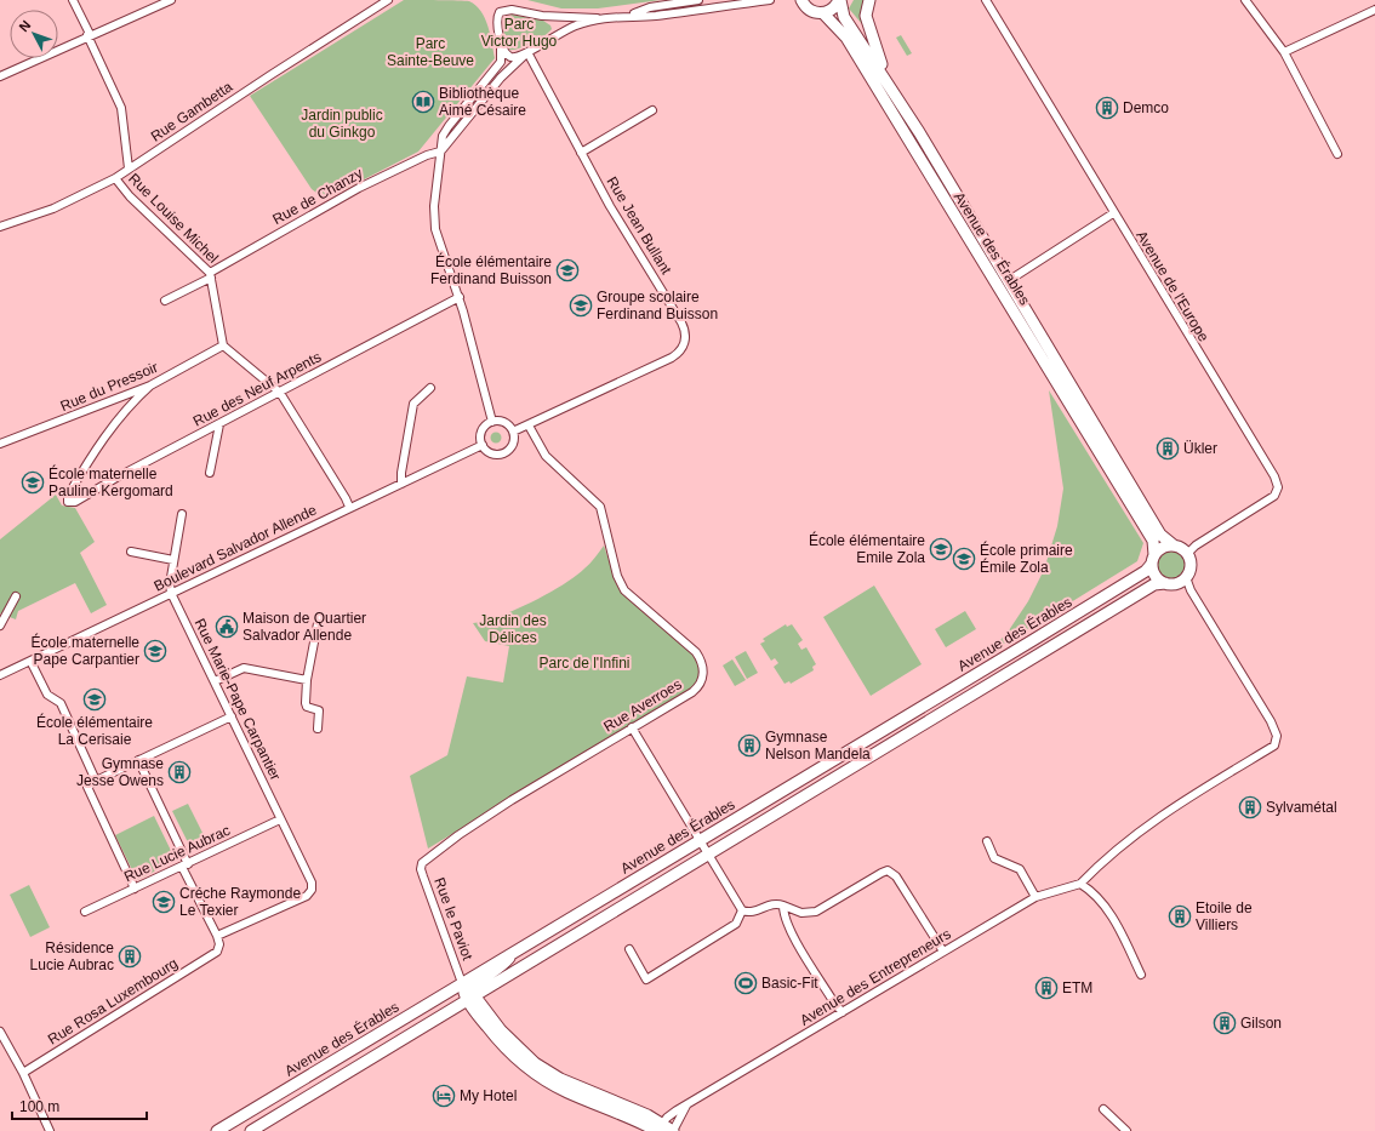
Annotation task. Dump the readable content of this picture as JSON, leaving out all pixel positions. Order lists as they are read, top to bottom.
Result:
{
  "streets": {
    "main road": ["Avenue des Érables"],
    "street": [
      "Rue Gambetta",
      "Rue de Chanzy",
      "Rue Louise Michel",
      "Rue Jean Bullant",
      "Avenue de l'Europe",
      "Rue du Pressoir",
      "Rue des Neuf Arpents",
      "Boulevard Salvador Allende",
      "Rue Marie-Pape Carpantier",
      "Rue Averroes",
      "Rue Lucie Aubrac",
      "Rue le Paviot",
      "Avenue des Entrepreneurs",
      "Rue Rosa Luxembourg"
    ]
  },
  "crossings": [
    ["Rue Gambetta", "Rue Louise Michel"],
    ["Rue de Chanzy", "Rue Louise Michel"],
    ["Rue Louise Michel", "Rue du Pressoir"],
    ["Rue Jean Bullant", "Boulevard Salvador Allende"],
    ["Rue Jean Bullant", "Rue Averroes"],
    ["Avenue des Érables", "Avenue de l'Europe"],
    ["Avenue des Érables", "Rue le Paviot"],
    ["Avenue des Érables", "Avenue des Entrepreneurs"],
    ["Avenue de l'Europe", "Avenue des Entrepreneurs"],
    ["Rue du Pressoir", "Rue des Neuf Arpents"],
    ["Boulevard Salvador Allende", "Rue Marie-Pape Carpantier"],
    ["Rue Marie-Pape Carpantier", "Rue Lucie Aubrac"],
    ["Rue Marie-Pape Carpantier", "Rue Rosa Luxembourg"],
    ["Rue Averroes", "Rue le Paviot"]
  ],
  "parks": [
    "Parc Victor Hugo",
    "Parc Sainte-Beuve",
    "Jardin public du Ginkgo",
    "Jardin des Délices",
    "Parc de l'Infini"
  ],
  "places": {
    "library": ["Bibliothèque Aimé Césaire"],
    "building": [
      "Demco",
      "Ükler",
      "Gymnase Nelson Mandela",
      "Gymnase Jesse Owens",
      "Sylvamétal",
      "Etoile de Villiers",
      "Résidence Lucie Aubrac",
      "ETM",
      "Gilson"
    ],
    "school or university": [
      "École élémentaire Ferdinand Buisson",
      "Groupe scolaire Ferdinand Buisson",
      "École maternelle Pauline Kergomard",
      "École élémentaire Emile Zola",
      "École primaire Émile Zola",
      "École maternelle Pape Carpantier",
      "École élémentaire La Cerisaie",
      "Créche Raymonde Le Texier"
    ],
    "public building": ["Maison de Quartier Salvador Allende"],
    "sports": ["Basic-Fit"],
    "hotel": ["My Hotel"]
  },
  "scale_bar": "100 m",
  "north": "top left"
}
